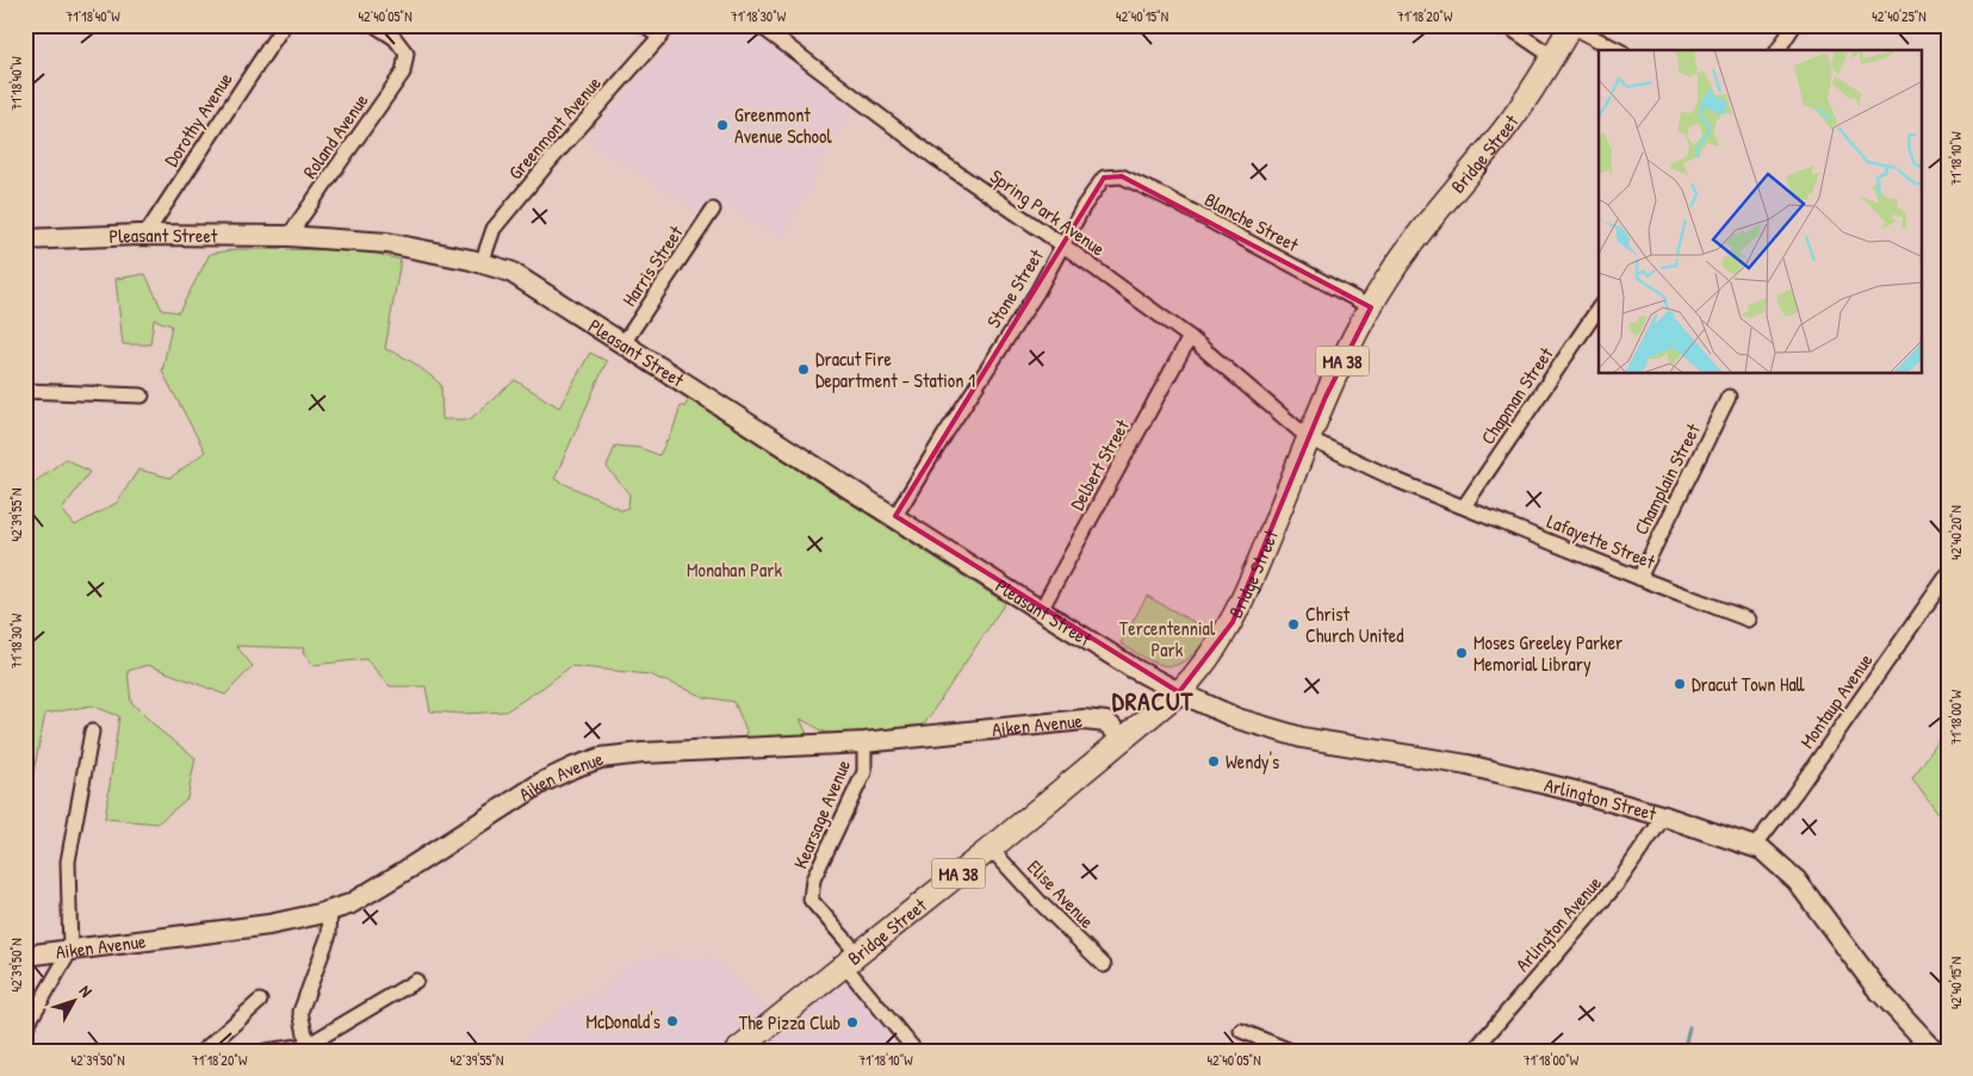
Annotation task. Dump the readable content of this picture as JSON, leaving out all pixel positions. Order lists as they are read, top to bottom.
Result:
{
  "streets": {
    "main road": [
      "Bridge Street",
      "Pleasant Street",
      "MA 38",
      "Aiken Avenue",
      "Arlington Street"
    ],
    "street": [
      "Dorothy Avenue",
      "Greenmont Avenue",
      "Roland Avenue",
      "Spring Park Avenue",
      "Blanche Street",
      "Harris Street",
      "Stone Street",
      "Chapman Street",
      "Delbert Street",
      "Champlain Street",
      "Lafayette Street",
      "Montaup Avenue",
      "Kearsage Avenue",
      "Elise Avenue",
      "Arlington Avenue"
    ]
  },
  "crossings": [
    ["Dorothy Avenue", "Pleasant Street"],
    ["Greenmont Avenue", "Pleasant Street"],
    ["Roland Avenue", "Pleasant Street"],
    ["Bridge Street", "Spring Park Avenue"],
    ["Bridge Street", "Blanche Street"],
    ["Bridge Street", "Pleasant Street"],
    ["Bridge Street", "Lafayette Street"],
    ["Bridge Street", "Aiken Avenue"],
    ["Bridge Street", "Arlington Street"],
    ["Bridge Street", "Kearsage Avenue"],
    ["Bridge Street", "Elise Avenue"],
    ["Spring Park Avenue", "Stone Street"],
    ["Spring Park Avenue", "Delbert Street"],
    ["Spring Park Avenue", "Lafayette Street"],
    ["Blanche Street", "Stone Street"],
    ["Pleasant Street", "Harris Street"],
    ["Pleasant Street", "Stone Street"],
    ["Pleasant Street", "Delbert Street"],
    ["Pleasant Street", "Arlington Street"],
    ["Chapman Street", "Lafayette Street"],
    ["Champlain Street", "Lafayette Street"],
    ["Montaup Avenue", "Arlington Street"],
    ["Aiken Avenue", "Kearsage Avenue"],
    ["Arlington Street", "Arlington Avenue"]
  ],
  "districts": ["DRACUT"],
  "parks": ["Monahan Park", "Tercentennial Park"],
  "places": [
    "Greenmont Avenue School",
    "Dracut Fire Department - Station 1",
    "Christ Church United",
    "Moses Greeley Parker Memorial Library",
    "Dracut Town Hall",
    "Wendy's",
    "McDonald's",
    "The Pizza Club"
  ],
  "north": "top right",
  "coordinates": [
    "71°18'40\"W",
    "42°40'05\"N",
    "71°18'30\"W",
    "42°40'15\"N",
    "71°18'20\"W",
    "42°40'25\"N",
    "71°18'10\"W",
    "42°39'55\"N",
    "42°40'20\"N",
    "71°18'00\"W",
    "42°39'50\"N"
  ]
}
